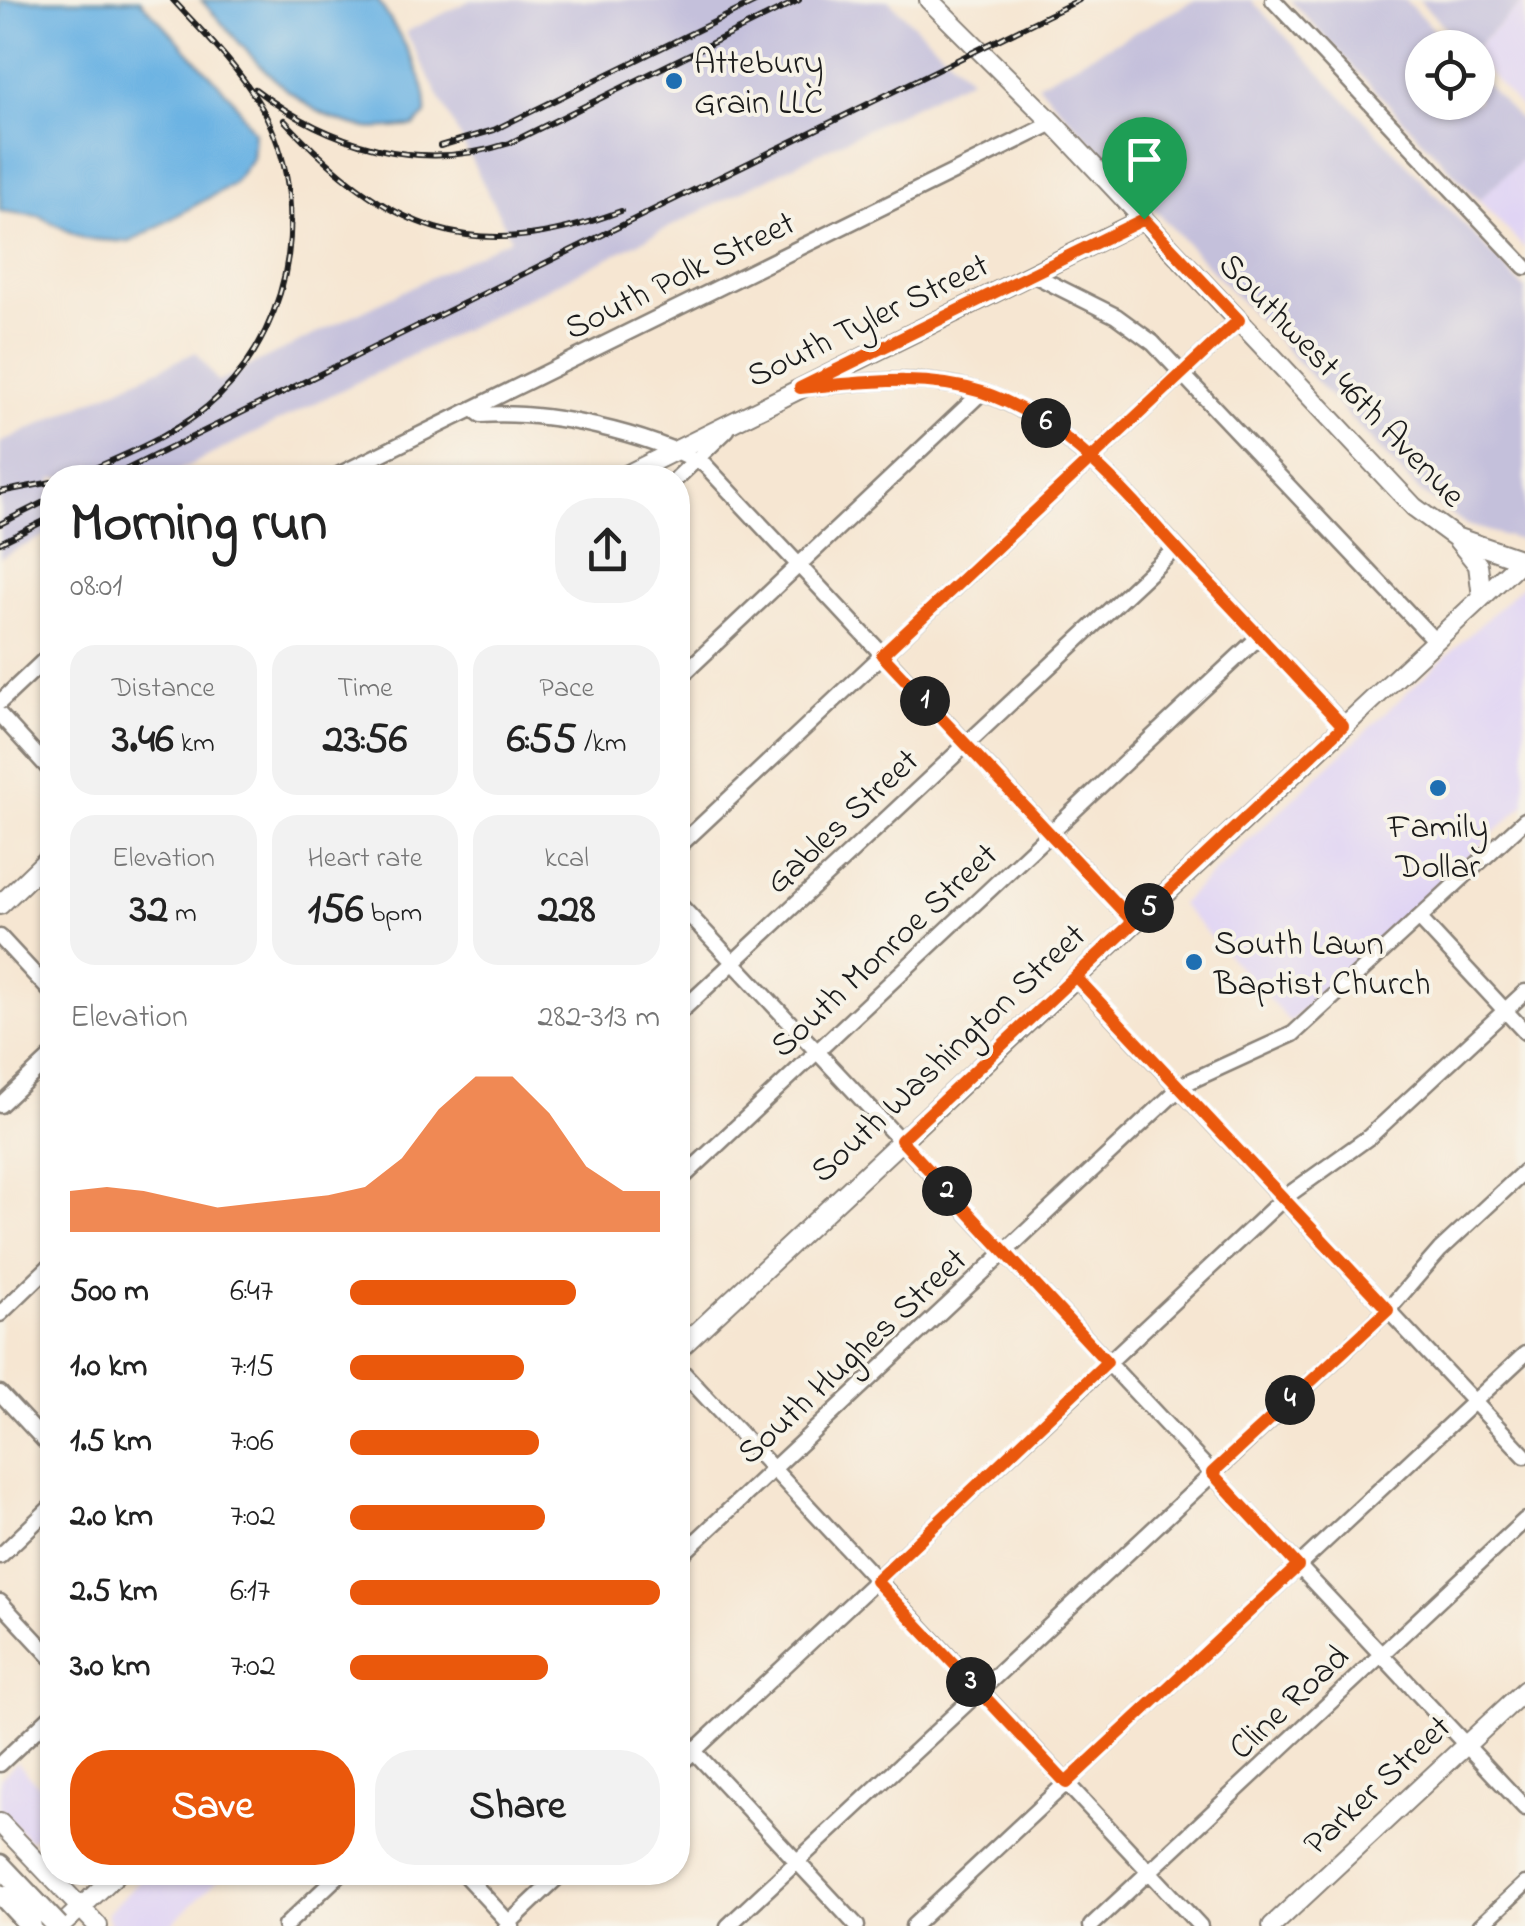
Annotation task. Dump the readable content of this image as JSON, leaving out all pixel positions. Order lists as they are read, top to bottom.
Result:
{
  "streets": {
    "main road": [
      "South Tyler Street",
      "Southwest 46th Avenue",
      "South Washington Street",
      "Parker Street"
    ],
    "street": [
      "South Polk Street",
      "Gables Street",
      "South Monroe Street",
      "South Hughes Street",
      "Cline Road"
    ]
  },
  "crossings": [
    ["South Polk Street", "Southwest 46th Avenue"],
    ["South Tyler Street", "Southwest 46th Avenue"],
    ["Southwest 46th Avenue", "South Washington Street"]
  ],
  "places": ["Attebury Grain LLC", "Family Dollar", "South Lawn Baptist Church"],
  "page": {
    "pins": [
      "6",
      "1",
      "5",
      "2",
      "4",
      "3"
    ],
    "heading": ["Morning run", "08:01"],
    "stats": [
      ["Distance", "3.46 km"],
      ["Time", "23:56"],
      ["Pace", "6:55 /km"],
      ["Elevation", "32 m"],
      ["Heart rate", "156 bpm"],
      ["kcal", "228"]
    ],
    "chart": ["Elevation", "282–313 m"],
    "list": [
      {
        "name": "500 m",
        "note": "6:47"
      },
      {
        "name": "1.0 km",
        "note": "7:15"
      },
      {
        "name": "1.5 km",
        "note": "7:06"
      },
      {
        "name": "2.0 km",
        "note": "7:02"
      },
      {
        "name": "2.5 km",
        "note": "6:17"
      },
      {
        "name": "3.0 km",
        "note": "7:02"
      }
    ],
    "buttons": ["Save", "Share"]
  }
}
